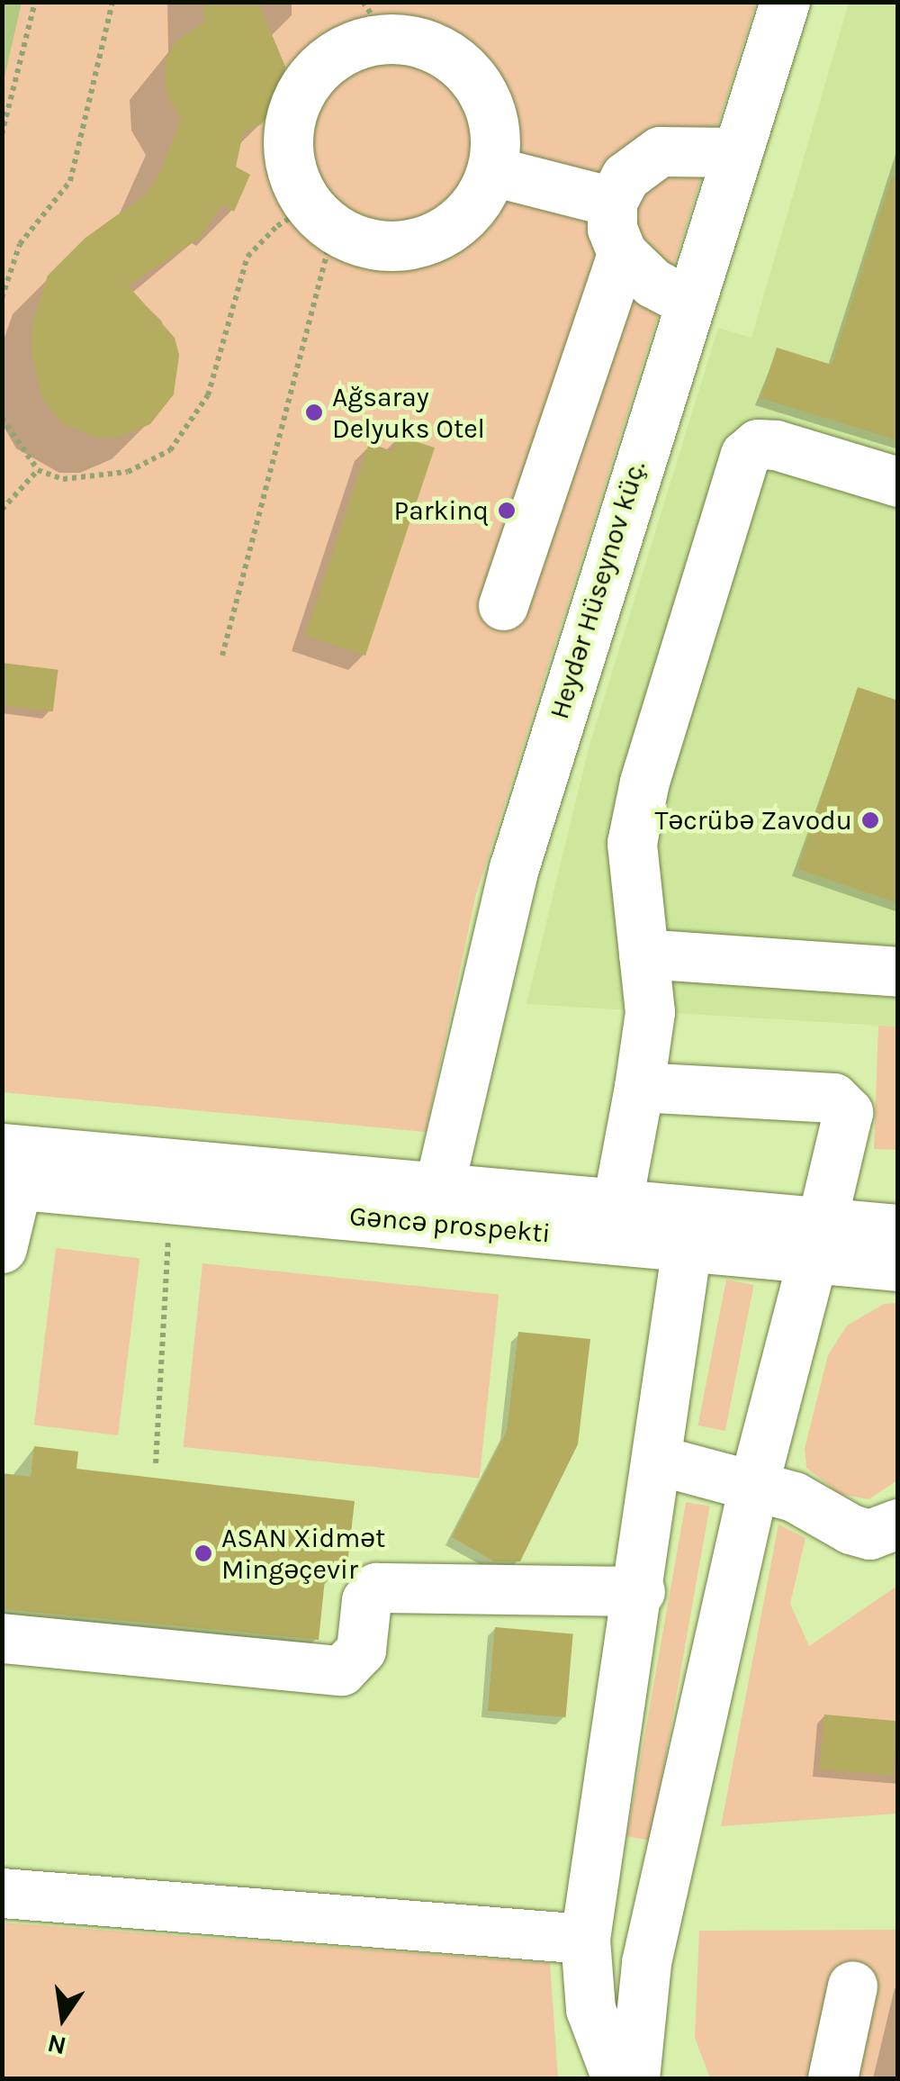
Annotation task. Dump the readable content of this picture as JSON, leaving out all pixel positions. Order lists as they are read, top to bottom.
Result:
{
  "streets": {
    "main road": ["Heydər Hüseynov küç.", "Gəncə prospekti"]
  },
  "crossings": [
    ["Heydər Hüseynov küç.", "Gəncə prospekti"]
  ],
  "places": [
    "Ağsaray Delyuks Otel",
    "Parkinq",
    "Təcrübə Zavodu",
    "ASAN Xidmət Mingəçevir"
  ],
  "north": "bottom"
}
